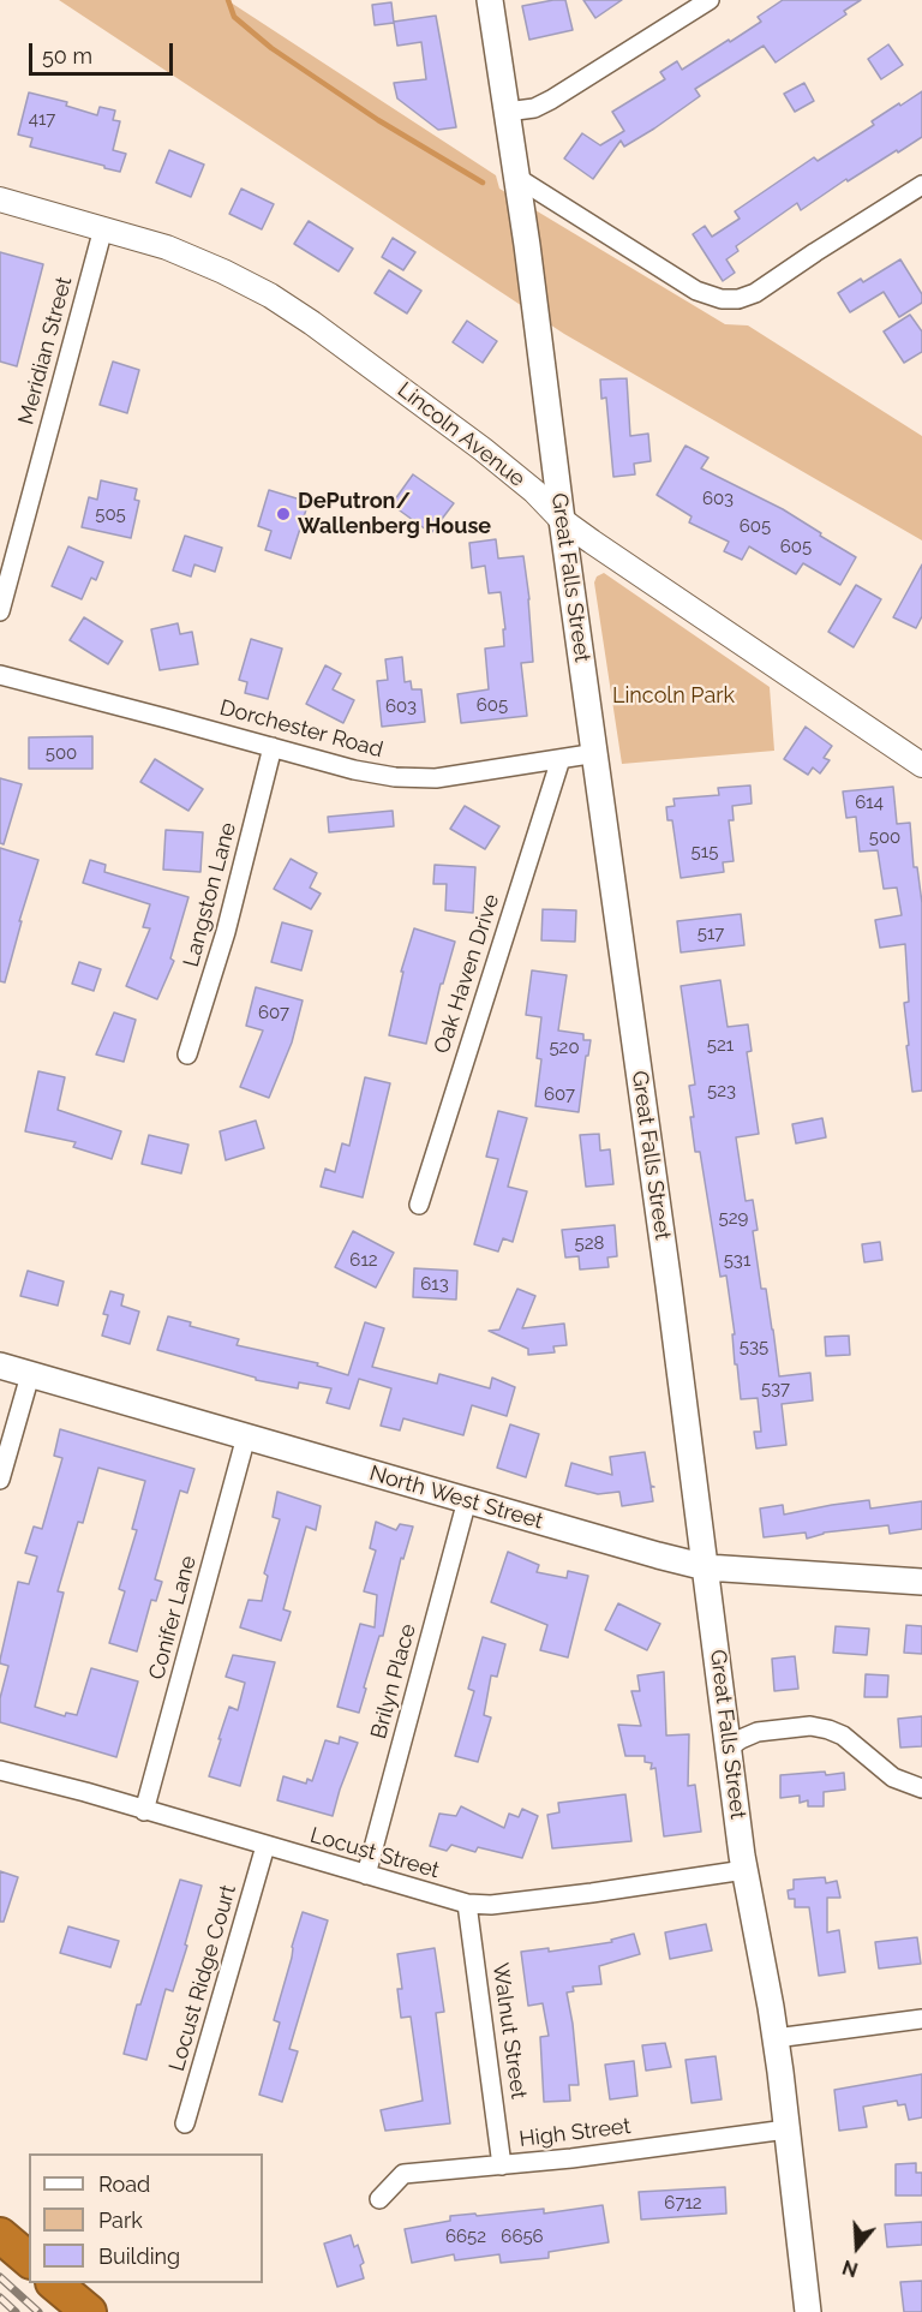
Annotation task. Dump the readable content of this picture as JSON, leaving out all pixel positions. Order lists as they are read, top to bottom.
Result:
{
  "streets": {
    "main road": ["Great Falls Street", "North West Street"],
    "street": [
      "Meridian Street",
      "Lincoln Avenue",
      "Dorchester Road",
      "Langston Lane",
      "Oak Haven Drive",
      "Conifer Lane",
      "Brilyn Place",
      "Locust Street",
      "Locust Ridge Court",
      "Walnut Street",
      "High Street"
    ]
  },
  "crossings": [
    ["Meridian Street", "Lincoln Avenue"],
    ["Lincoln Avenue", "Great Falls Street"],
    ["Great Falls Street", "Dorchester Road"],
    ["Great Falls Street", "North West Street"],
    ["Great Falls Street", "Locust Street"],
    ["Great Falls Street", "High Street"],
    ["Dorchester Road", "Langston Lane"],
    ["Dorchester Road", "Oak Haven Drive"],
    ["North West Street", "Conifer Lane"],
    ["North West Street", "Brilyn Place"],
    ["Conifer Lane", "Locust Street"],
    ["Brilyn Place", "Locust Street"],
    ["Locust Street", "Locust Ridge Court"],
    ["Locust Street", "Walnut Street"],
    ["Walnut Street", "High Street"]
  ],
  "parks": ["Lincoln Park"],
  "places": ["DePutron/ Wallenberg House"],
  "house_numbers": [
    "417",
    "603",
    "505",
    "605",
    "605",
    "605",
    "603",
    "500",
    "614",
    "500",
    "515",
    "517",
    "607",
    "521",
    "520",
    "523",
    "607",
    "529",
    "528",
    "612",
    "531",
    "613",
    "535",
    "537",
    "6712",
    "6652",
    "6656"
  ],
  "legend": ["Road", "Park", "Building"],
  "scale_bar": "50 m",
  "north": "bottom"
}
